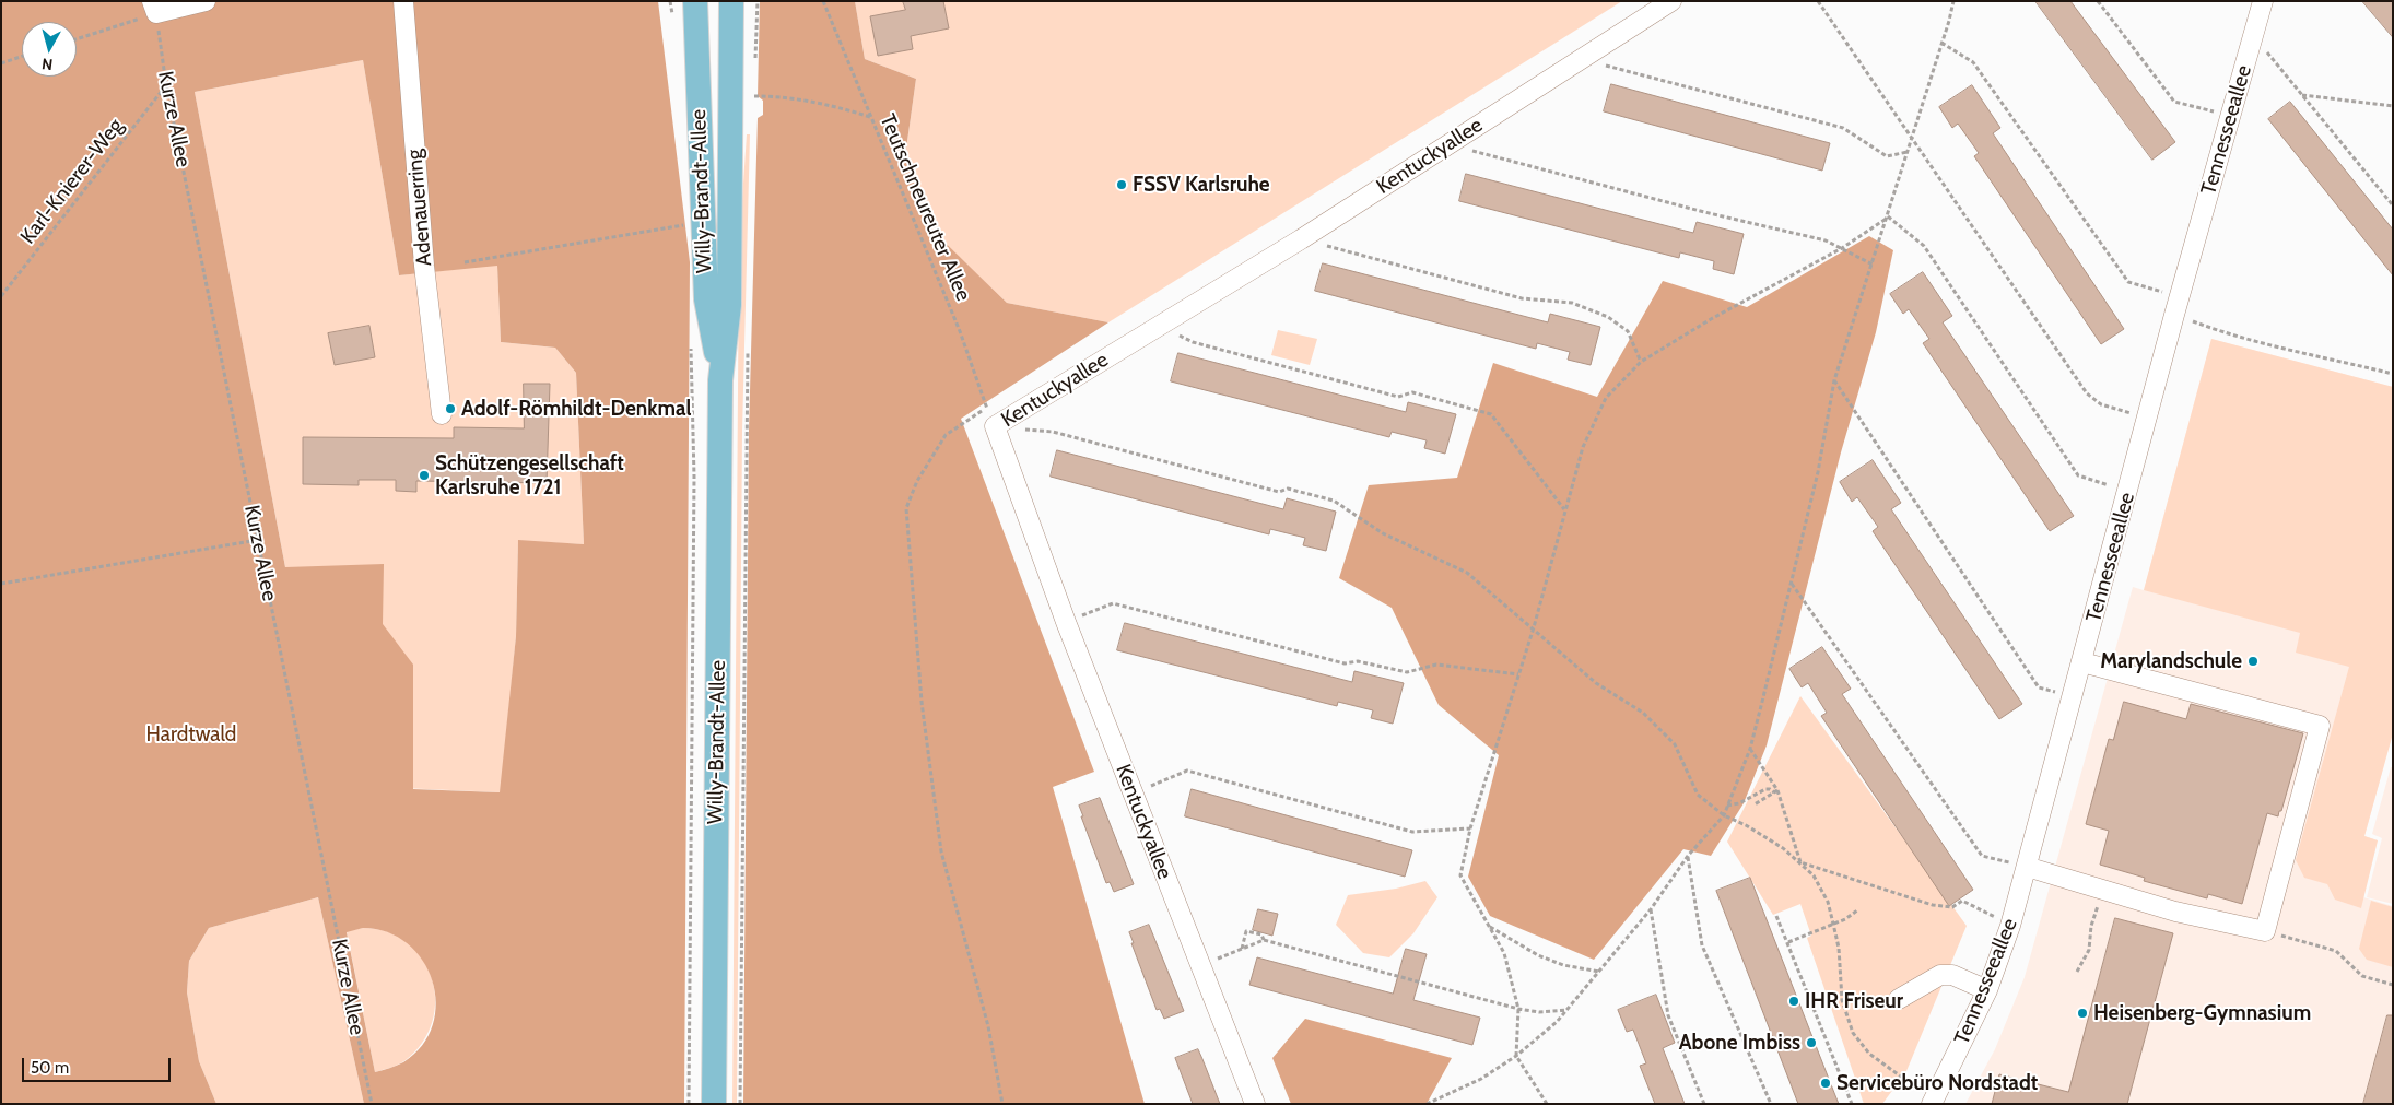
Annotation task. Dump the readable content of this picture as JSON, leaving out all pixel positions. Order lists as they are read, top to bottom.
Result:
{
  "streets": {
    "main road": ["Willy-Brandt-Allee"],
    "street": ["Tennesseeallee", "Kentuckyallee", "Adenauerring"],
    "path": ["Kurze Allee", "Karl-Knierer-Weg", "Teutschneureuter Allee"]
  },
  "crossings": [
    ["Kurze Allee", "Karl-Knierer-Weg"],
    ["Kentuckyallee", "Teutschneureuter Allee"]
  ],
  "parks": ["Hardtwald"],
  "places": [
    "FSSV Karlsruhe",
    "Adolf-Römhildt-Denkmal",
    "Schützengesellschaft Karlsruhe 1721",
    "Marylandschule",
    "IHR Friseur",
    "Heisenberg-Gymnasium",
    "Abone Imbiss",
    "Servicebüro Nordstadt"
  ],
  "scale_bar": "50 m",
  "north": "bottom"
}
